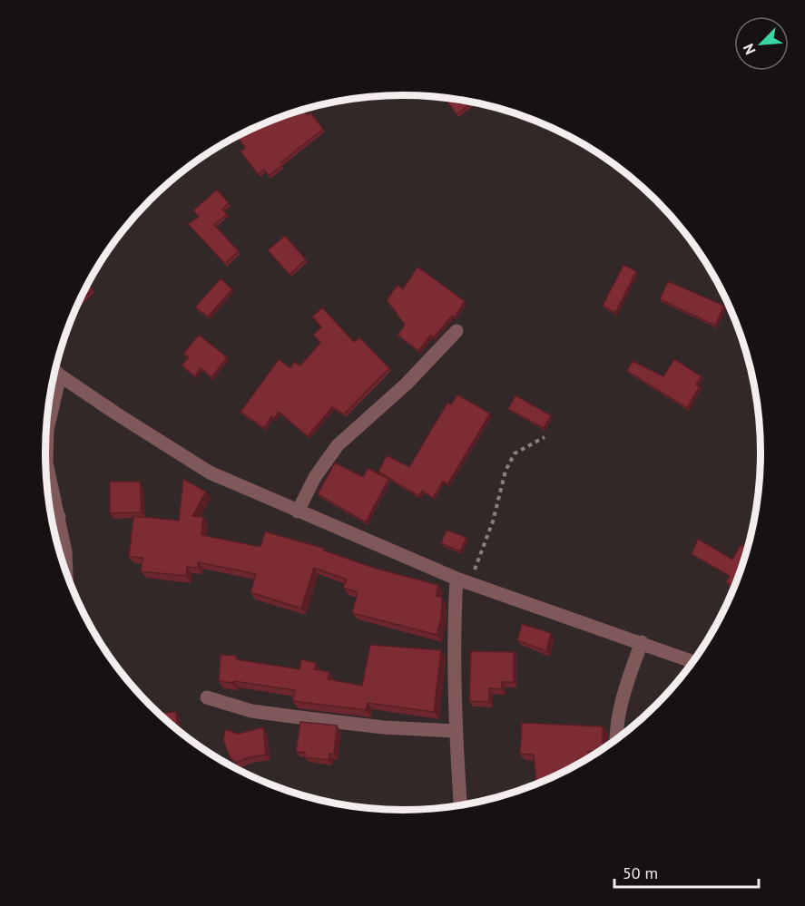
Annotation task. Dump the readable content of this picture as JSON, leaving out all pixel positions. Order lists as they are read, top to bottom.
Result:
{
  "scale_bar": "50 m",
  "north": "bottom left"
}
